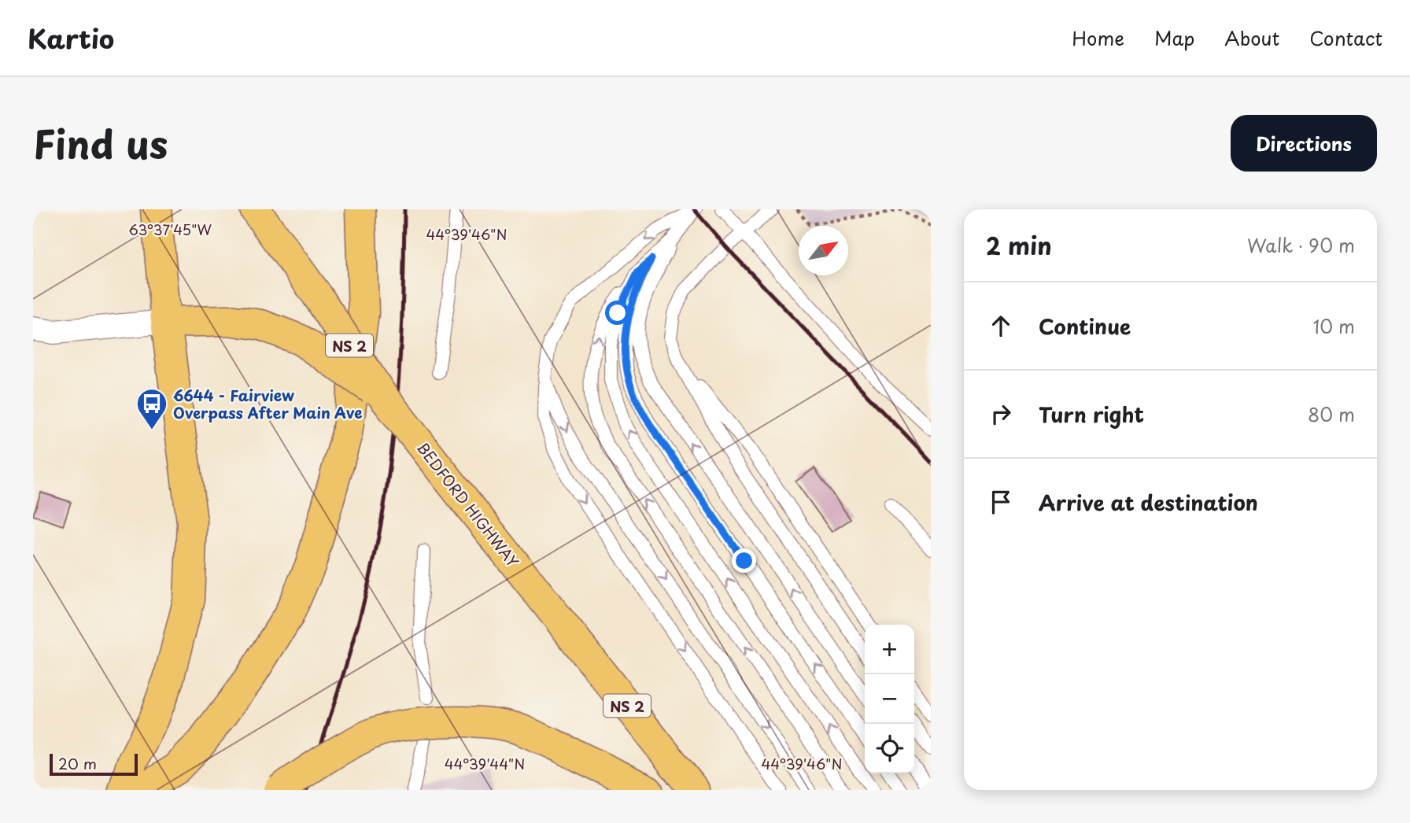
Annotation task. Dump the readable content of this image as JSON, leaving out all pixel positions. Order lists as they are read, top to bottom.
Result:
{
  "streets": {
    "main road": ["NS 2", "BEDFORD HIGHWAY"]
  },
  "places": {
    "bus stop": ["6644 - Fairview Overpass After Main Ave"]
  },
  "scale_bar": "20 m",
  "north": "top right",
  "page": {
    "header": "Kartio",
    "nav": [
      "Home",
      "Map",
      "About",
      "Contact"
    ],
    "title": "Find us",
    "buttons": "Directions",
    "heading": ["2 min", "Walk · 90 m"],
    "list": [
      ["Continue", "10 m"],
      ["Turn right", "80 m"],
      "Arrive at destination"
    ],
    "map_buttons": ["+", "−"],
    "scale": "20 m"
  },
  "coordinates": ["63°37'45\"W", "44°39'46\"N", "44°39'44\"N"]
}
